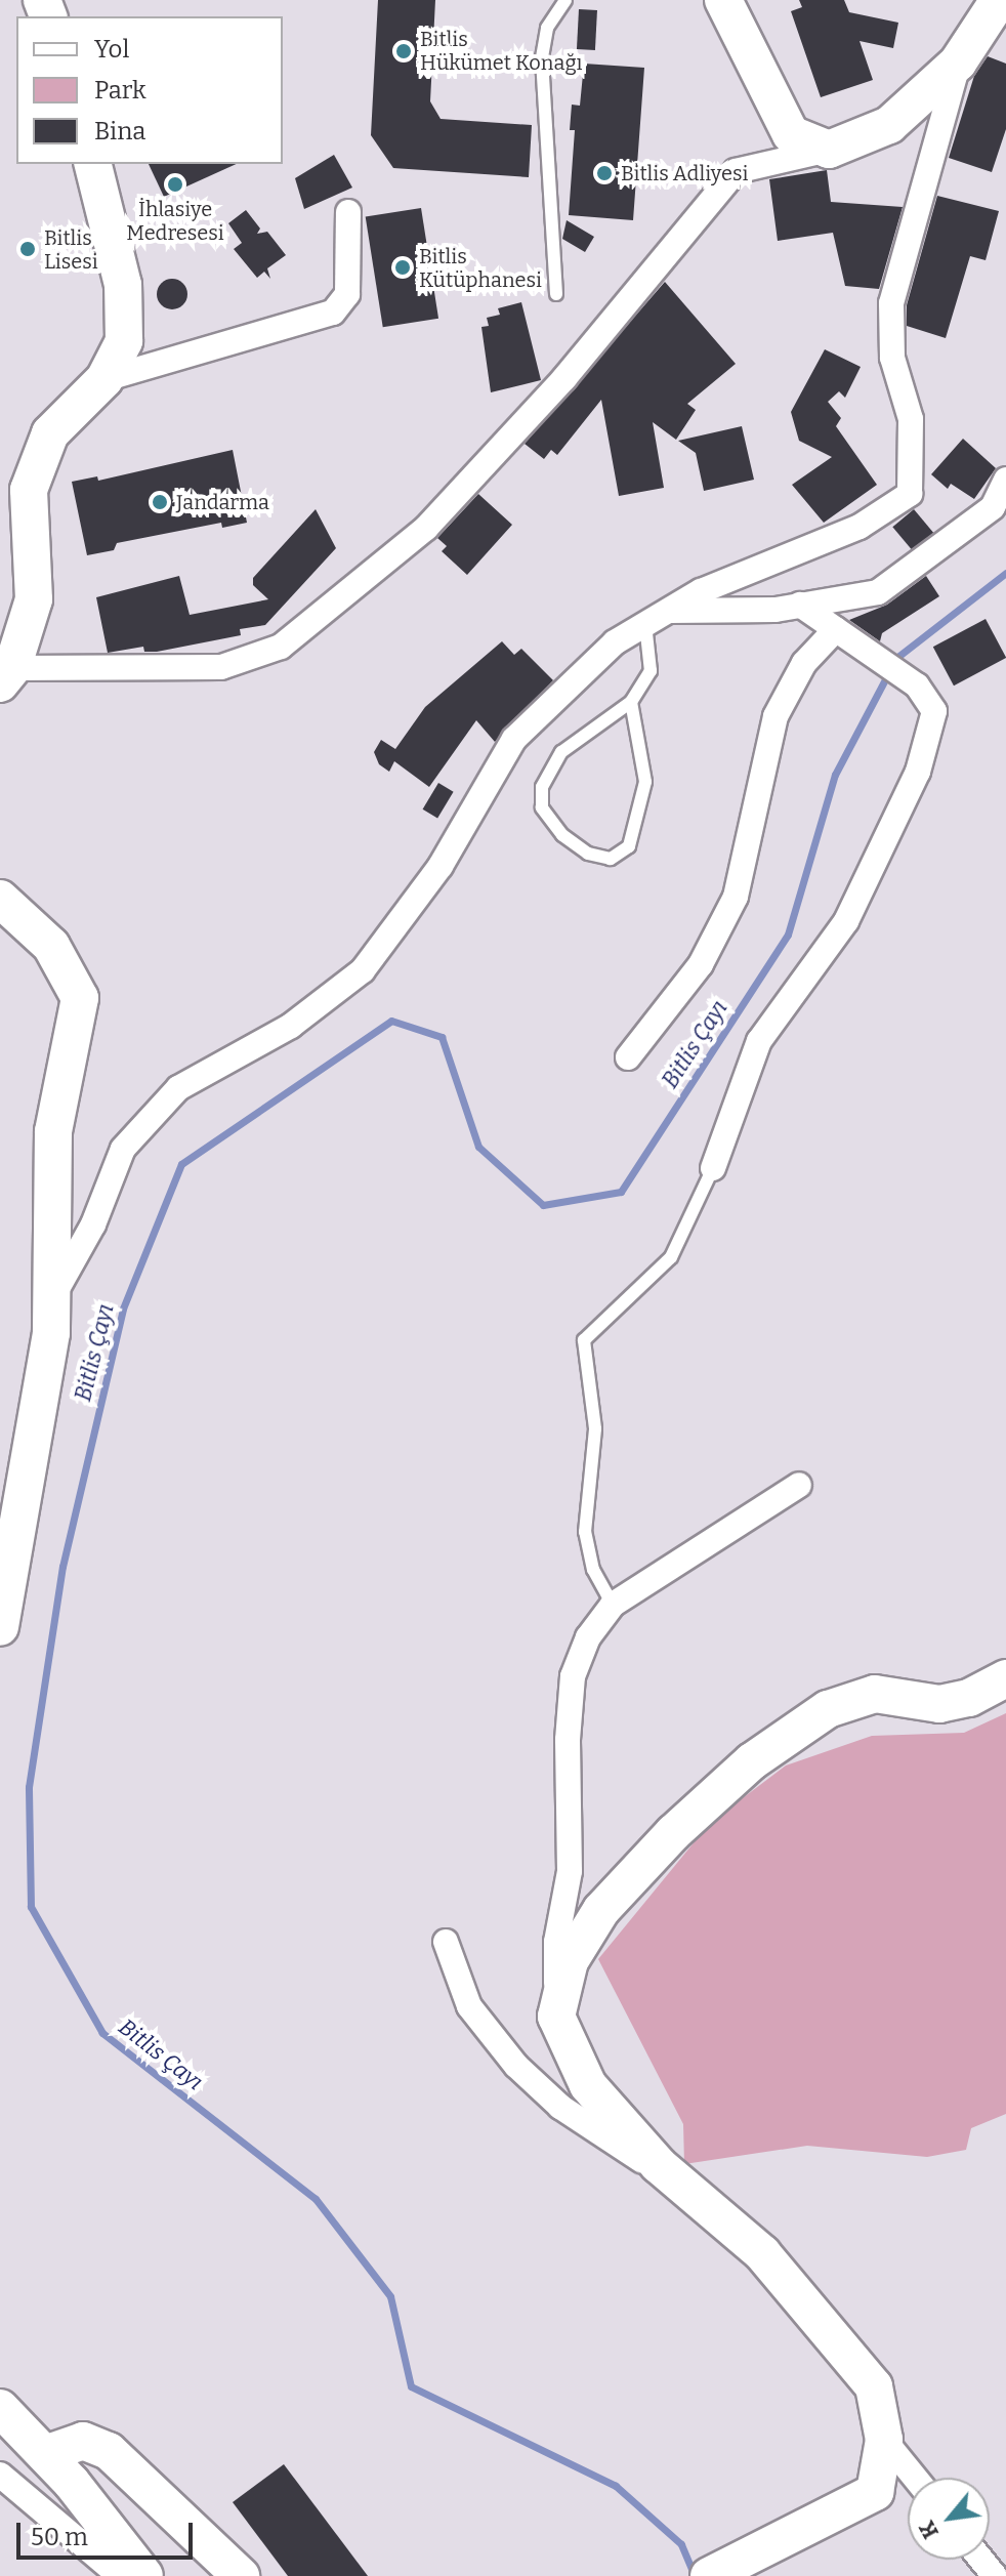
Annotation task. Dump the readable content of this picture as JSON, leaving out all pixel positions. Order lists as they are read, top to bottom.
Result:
{
  "water": ["Bitlis Çayı"],
  "places": [
    "Bitlis Hükümet Konağı",
    "Bitlis Adliyesi",
    "İhlasiye Medresesi",
    "Bitlis Lisesi",
    "Bitlis Kütüphanesi",
    "Jandarma"
  ],
  "legend": ["Yol", "Park", "Bina"],
  "scale_bar": "50 m",
  "north": "bottom left"
}
